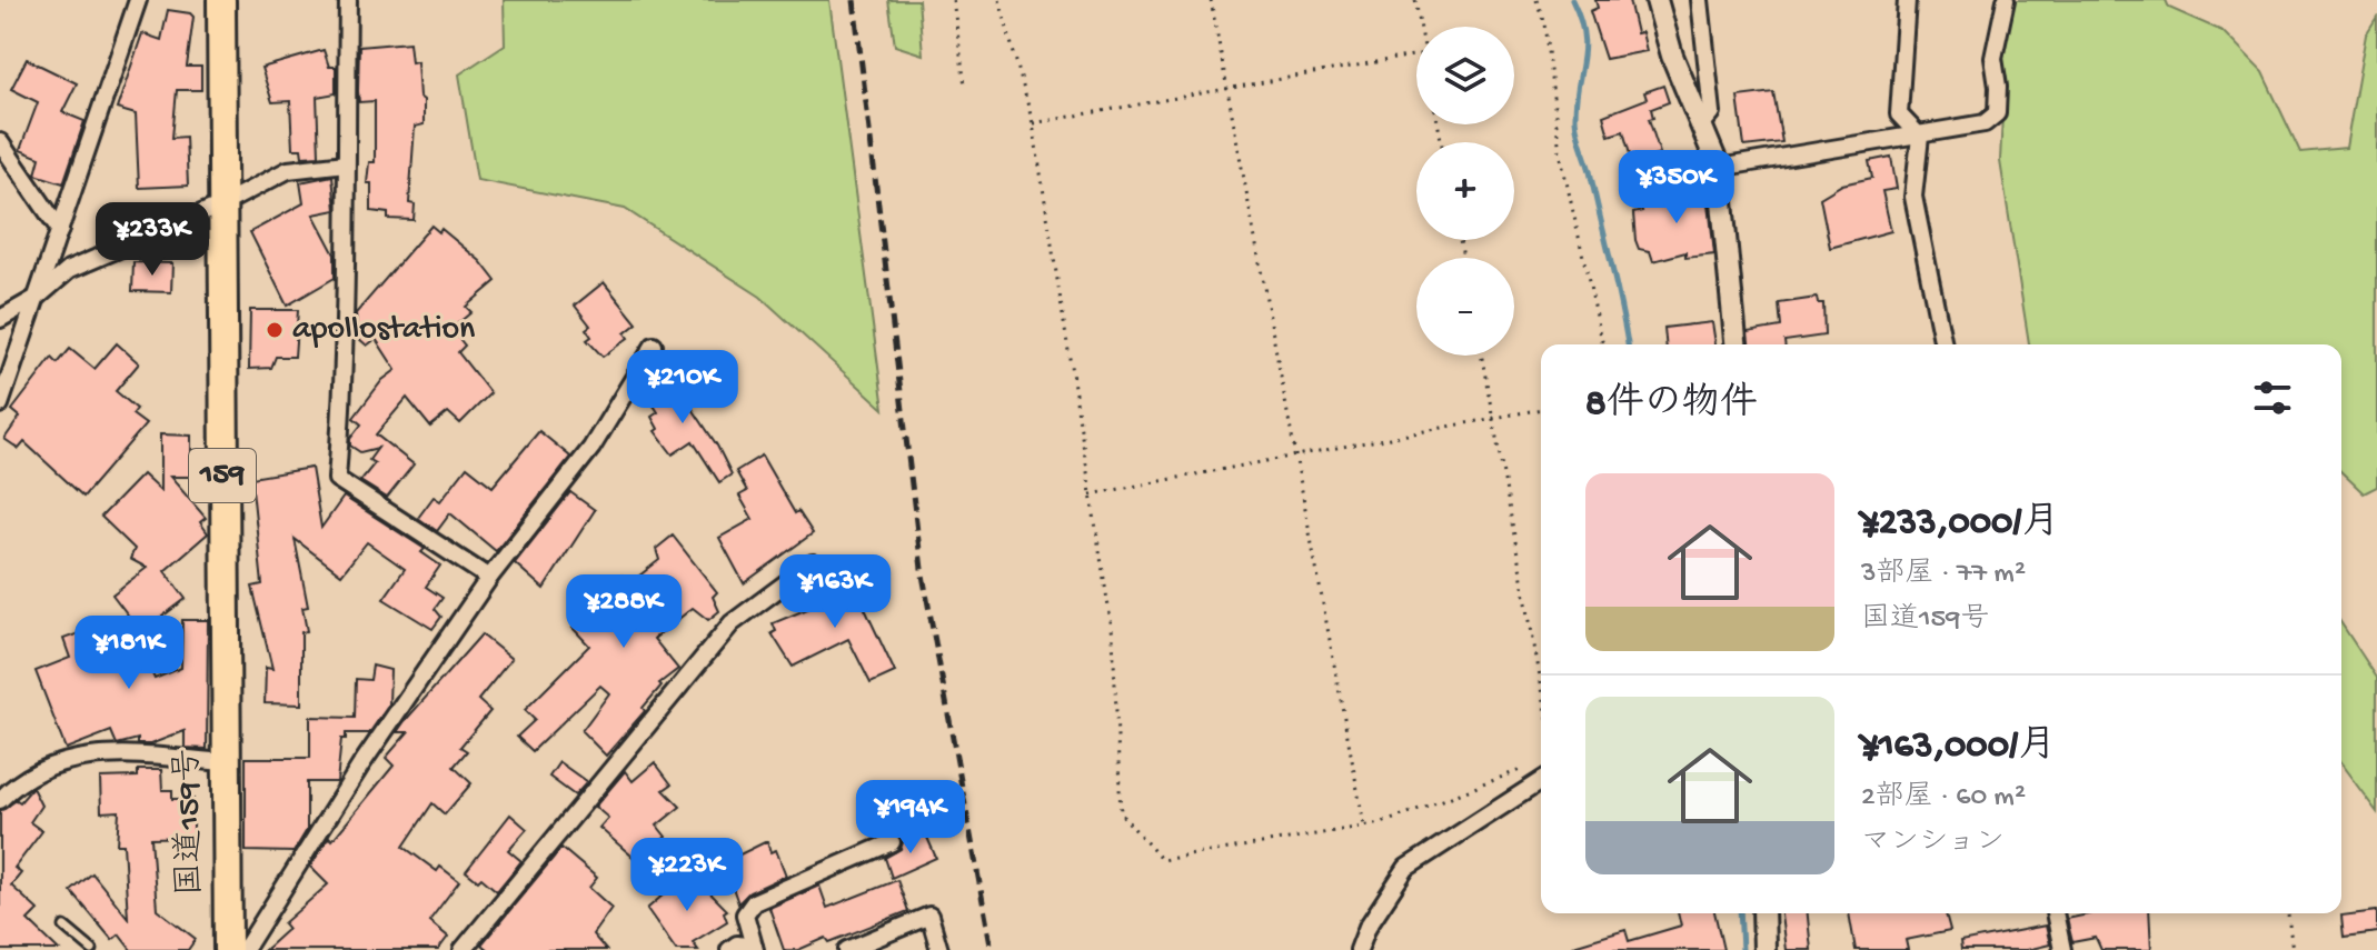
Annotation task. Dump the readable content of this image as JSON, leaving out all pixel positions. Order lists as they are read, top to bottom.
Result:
{
  "streets": {
    "highway": ["159", "国道159号"]
  },
  "places": ["apollostation"],
  "page": {
    "map_buttons": ["+", "−"],
    "price": [
      "¥350K",
      "¥233K",
      "¥210K",
      "¥163K",
      "¥288K",
      "¥181K",
      "¥194K",
      "¥223K"
    ],
    "heading": "8件の物件",
    "list": [
      {
        "name": "¥233,000/月",
        "note": "3部屋 · 77 m² · 国道159号"
      },
      {
        "name": "¥163,000/月",
        "note": "2部屋 · 60 m² · マンション"
      }
    ]
  }
}
